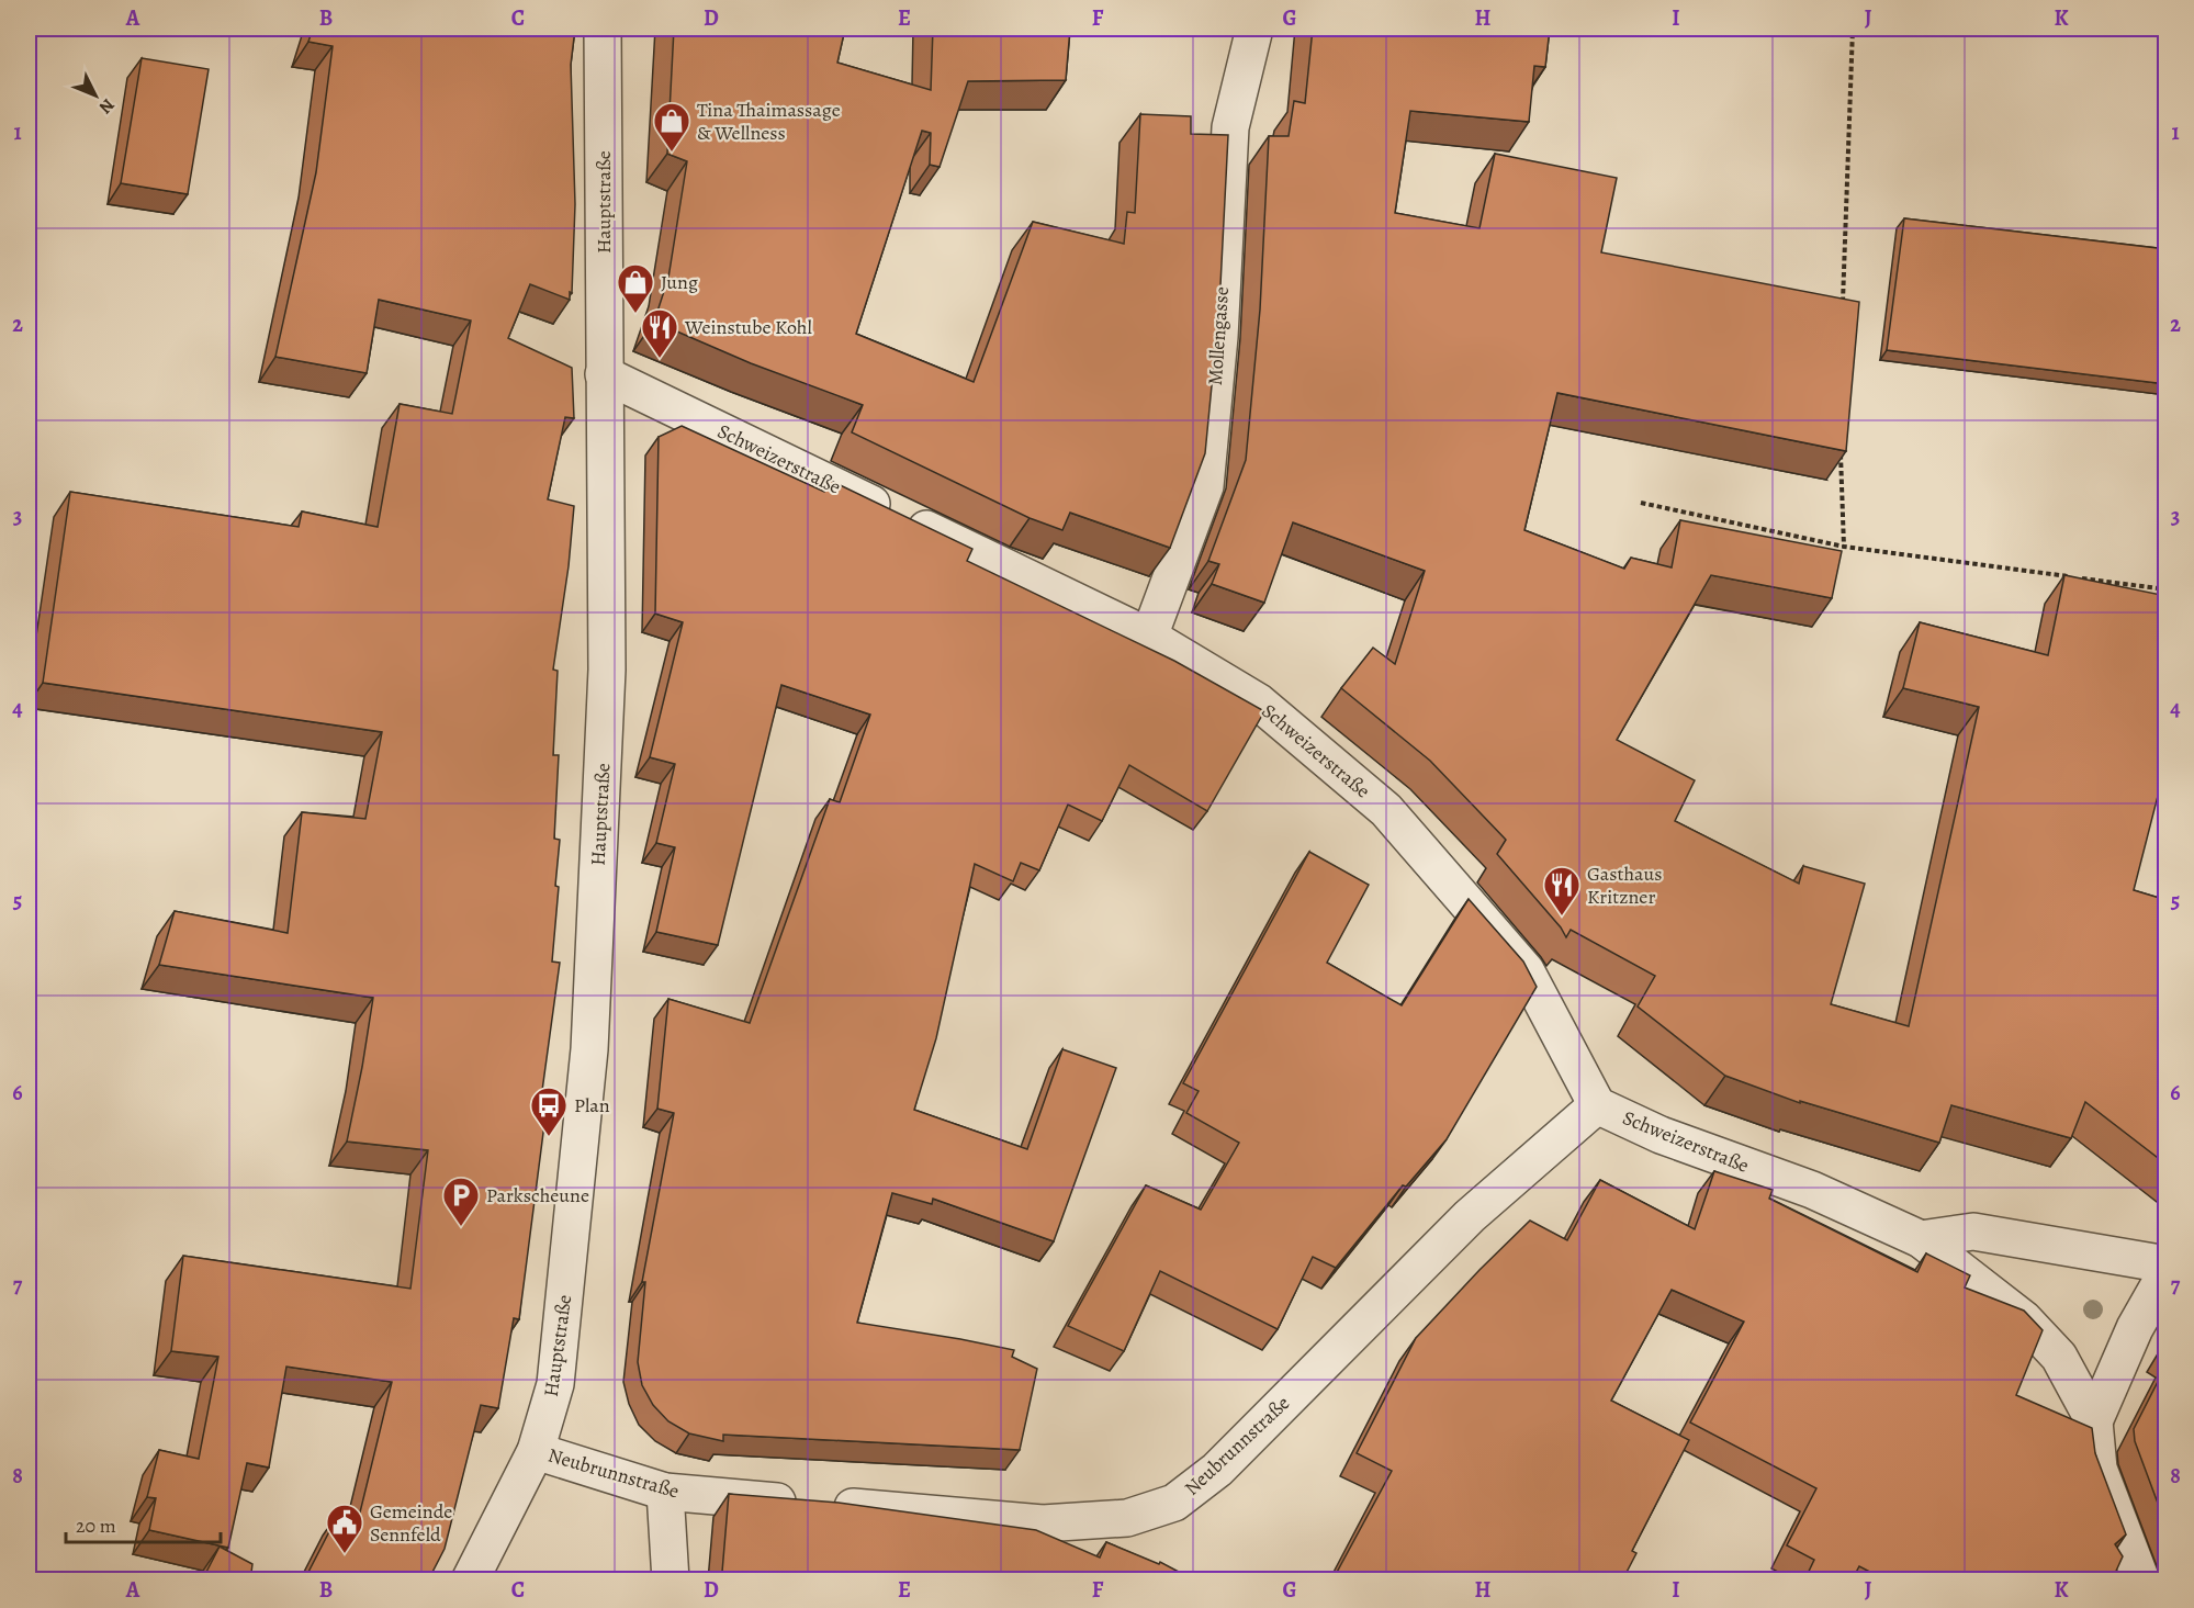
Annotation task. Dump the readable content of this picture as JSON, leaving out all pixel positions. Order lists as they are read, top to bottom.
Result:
{
  "streets": {
    "street": [
      "Hauptstraße",
      "Mollengasse",
      "Schweizerstraße",
      "Neubrunnstraße"
    ]
  },
  "crossings": [
    ["Hauptstraße", "Schweizerstraße"],
    ["Hauptstraße", "Neubrunnstraße"],
    ["Mollengasse", "Schweizerstraße"],
    ["Schweizerstraße", "Neubrunnstraße"]
  ],
  "places": {
    "shop": ["Tina Thaimassage & Wellness", "Jung"],
    "restaurant": ["Weinstube Kohl", "Gasthaus Kritzner"],
    "bus stop": ["Plan"],
    "parking": ["Parkscheune"],
    "public building": ["Gemeinde Sennfeld"]
  },
  "scale_bar": "20 m",
  "north": "bottom right",
  "grid": {
    "columns": [
      "A",
      "B",
      "C",
      "D",
      "E",
      "F",
      "G",
      "H",
      "I",
      "J",
      "K"
    ],
    "rows": [
      "1",
      "2",
      "3",
      "4",
      "5",
      "6",
      "7",
      "8"
    ]
  }
}
